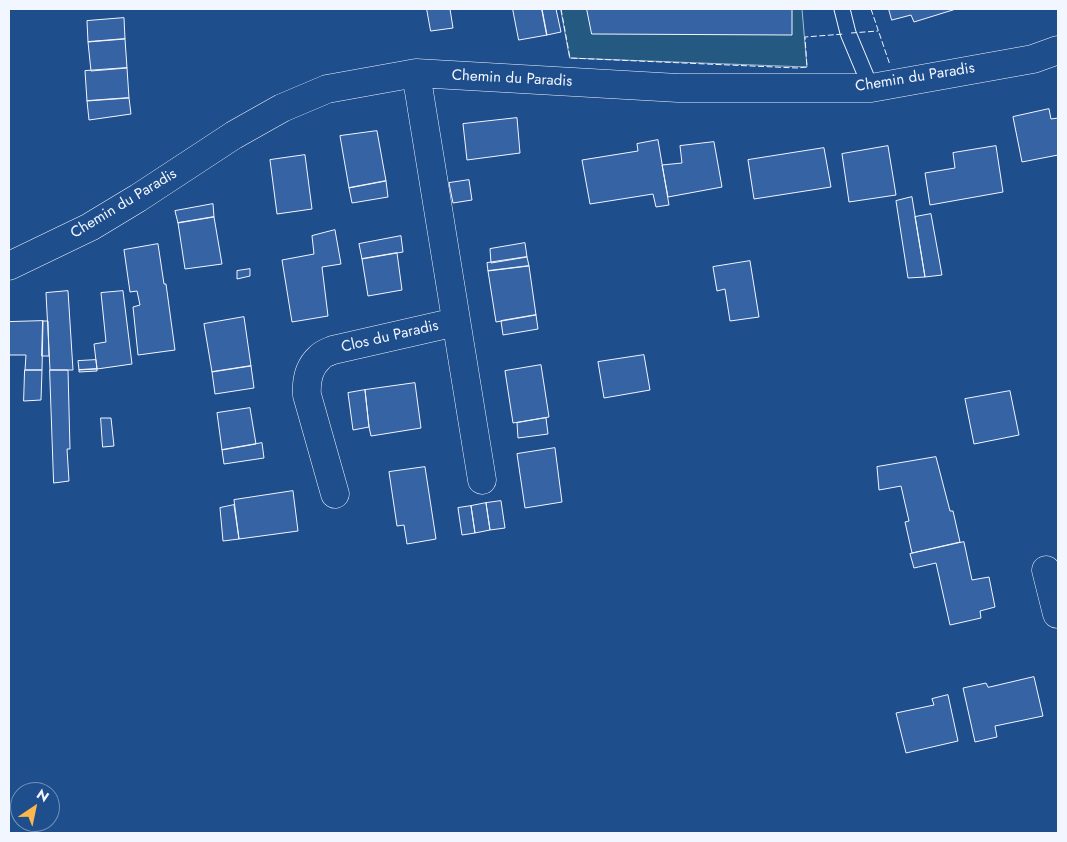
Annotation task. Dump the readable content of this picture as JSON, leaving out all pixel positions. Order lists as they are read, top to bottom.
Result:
{
  "streets": {
    "street": ["Chemin du Paradis", "Clos du Paradis"]
  },
  "crossings": [
    ["Chemin du Paradis", "Clos du Paradis"]
  ],
  "north": "top right"
}
